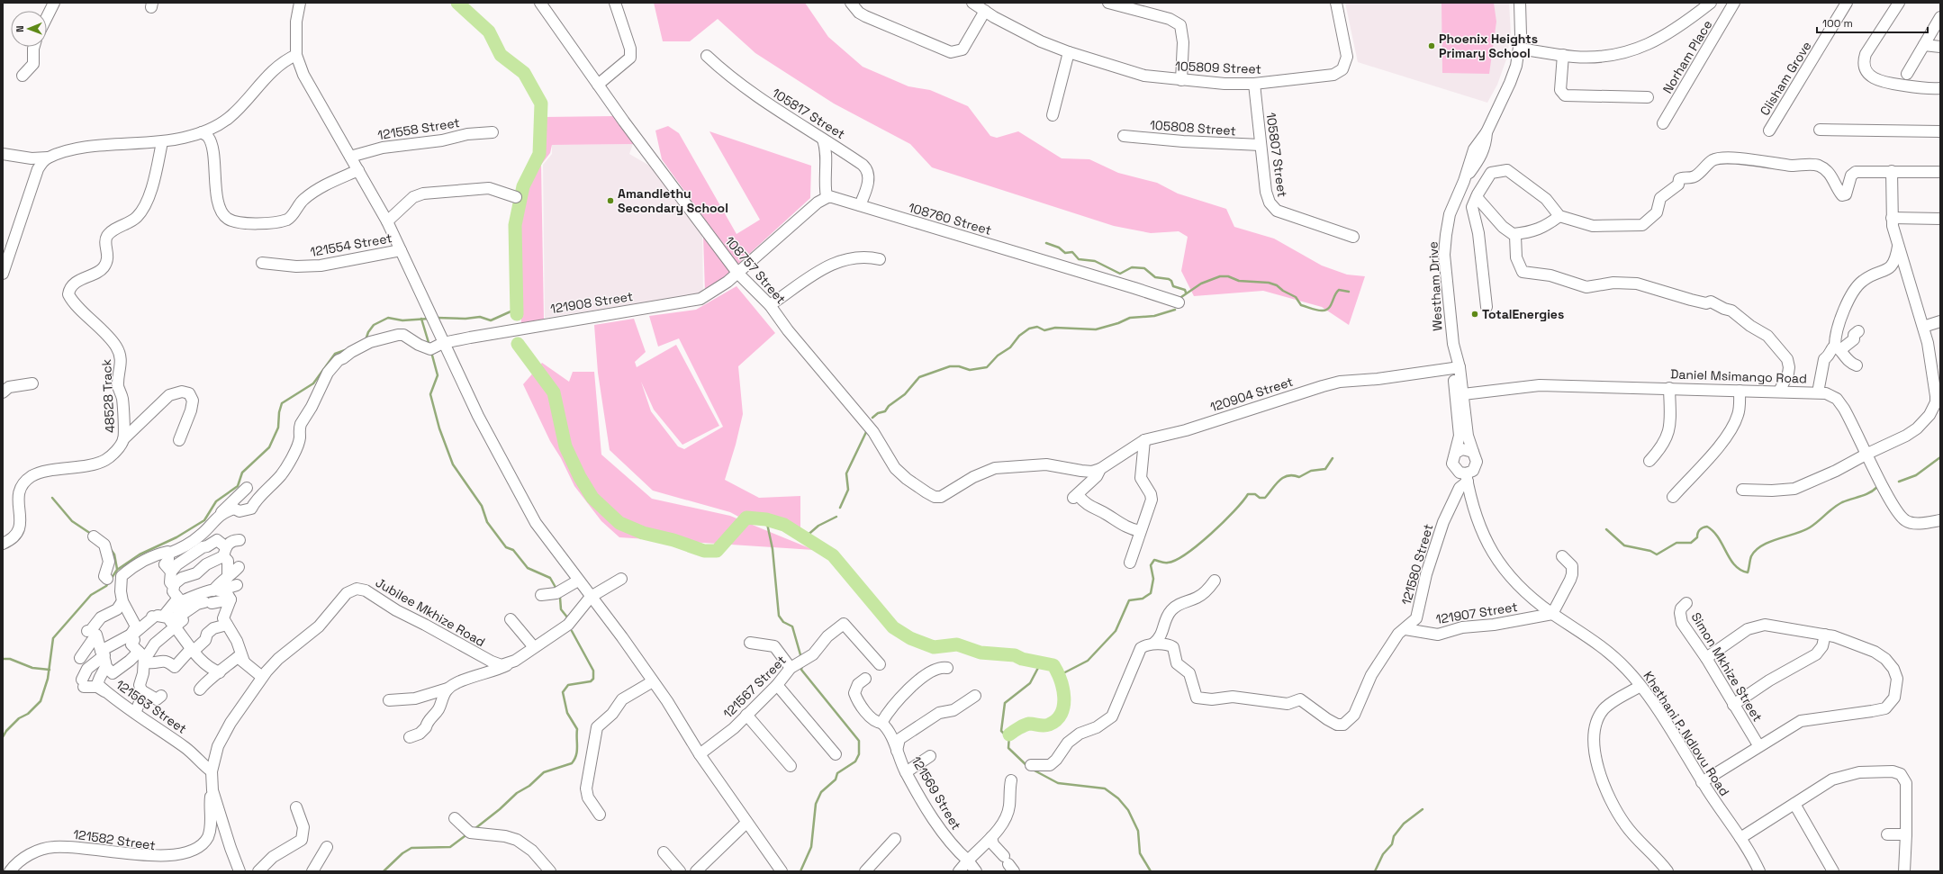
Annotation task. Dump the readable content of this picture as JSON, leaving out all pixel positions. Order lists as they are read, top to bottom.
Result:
{
  "streets": {
    "street": [
      "Norham Place",
      "105809 Street",
      "Clisham Grove",
      "105817 Street",
      "105808 Street",
      "121558 Street",
      "105807 Street",
      "108760 Street",
      "121554 Street",
      "108757 Street",
      "Westham Drive",
      "121908 Street",
      "Daniel Msimango Road",
      "120904 Street",
      "48528 Track",
      "121580 Street",
      "Jubilee Mkhize Road",
      "121907 Street",
      "Simon Mkhize Street",
      "121567 Street",
      "121563 Street",
      "Khethani P. Ndlovu Road",
      "121569 Street",
      "121582 Street"
    ]
  },
  "crossings": [
    ["105809 Street", "105807 Street"],
    ["105817 Street", "108760 Street"],
    ["105808 Street", "105807 Street"],
    ["108757 Street", "121908 Street"],
    ["108757 Street", "120904 Street"],
    ["Westham Drive", "Daniel Msimango Road"],
    ["Westham Drive", "120904 Street"],
    ["Westham Drive", "121580 Street"],
    ["Westham Drive", "Khethani P. Ndlovu Road"],
    ["121580 Street", "121907 Street"],
    ["121580 Street", "Khethani P. Ndlovu Road"],
    ["Jubilee Mkhize Road", "121563 Street"],
    ["Jubilee Mkhize Road", "121582 Street"],
    ["121907 Street", "Khethani P. Ndlovu Road"]
  ],
  "places": ["Phoenix Heights Primary School", "Amandlethu Secondary School", "TotalEnergies"],
  "scale_bar": "100 m",
  "north": "left"
}
